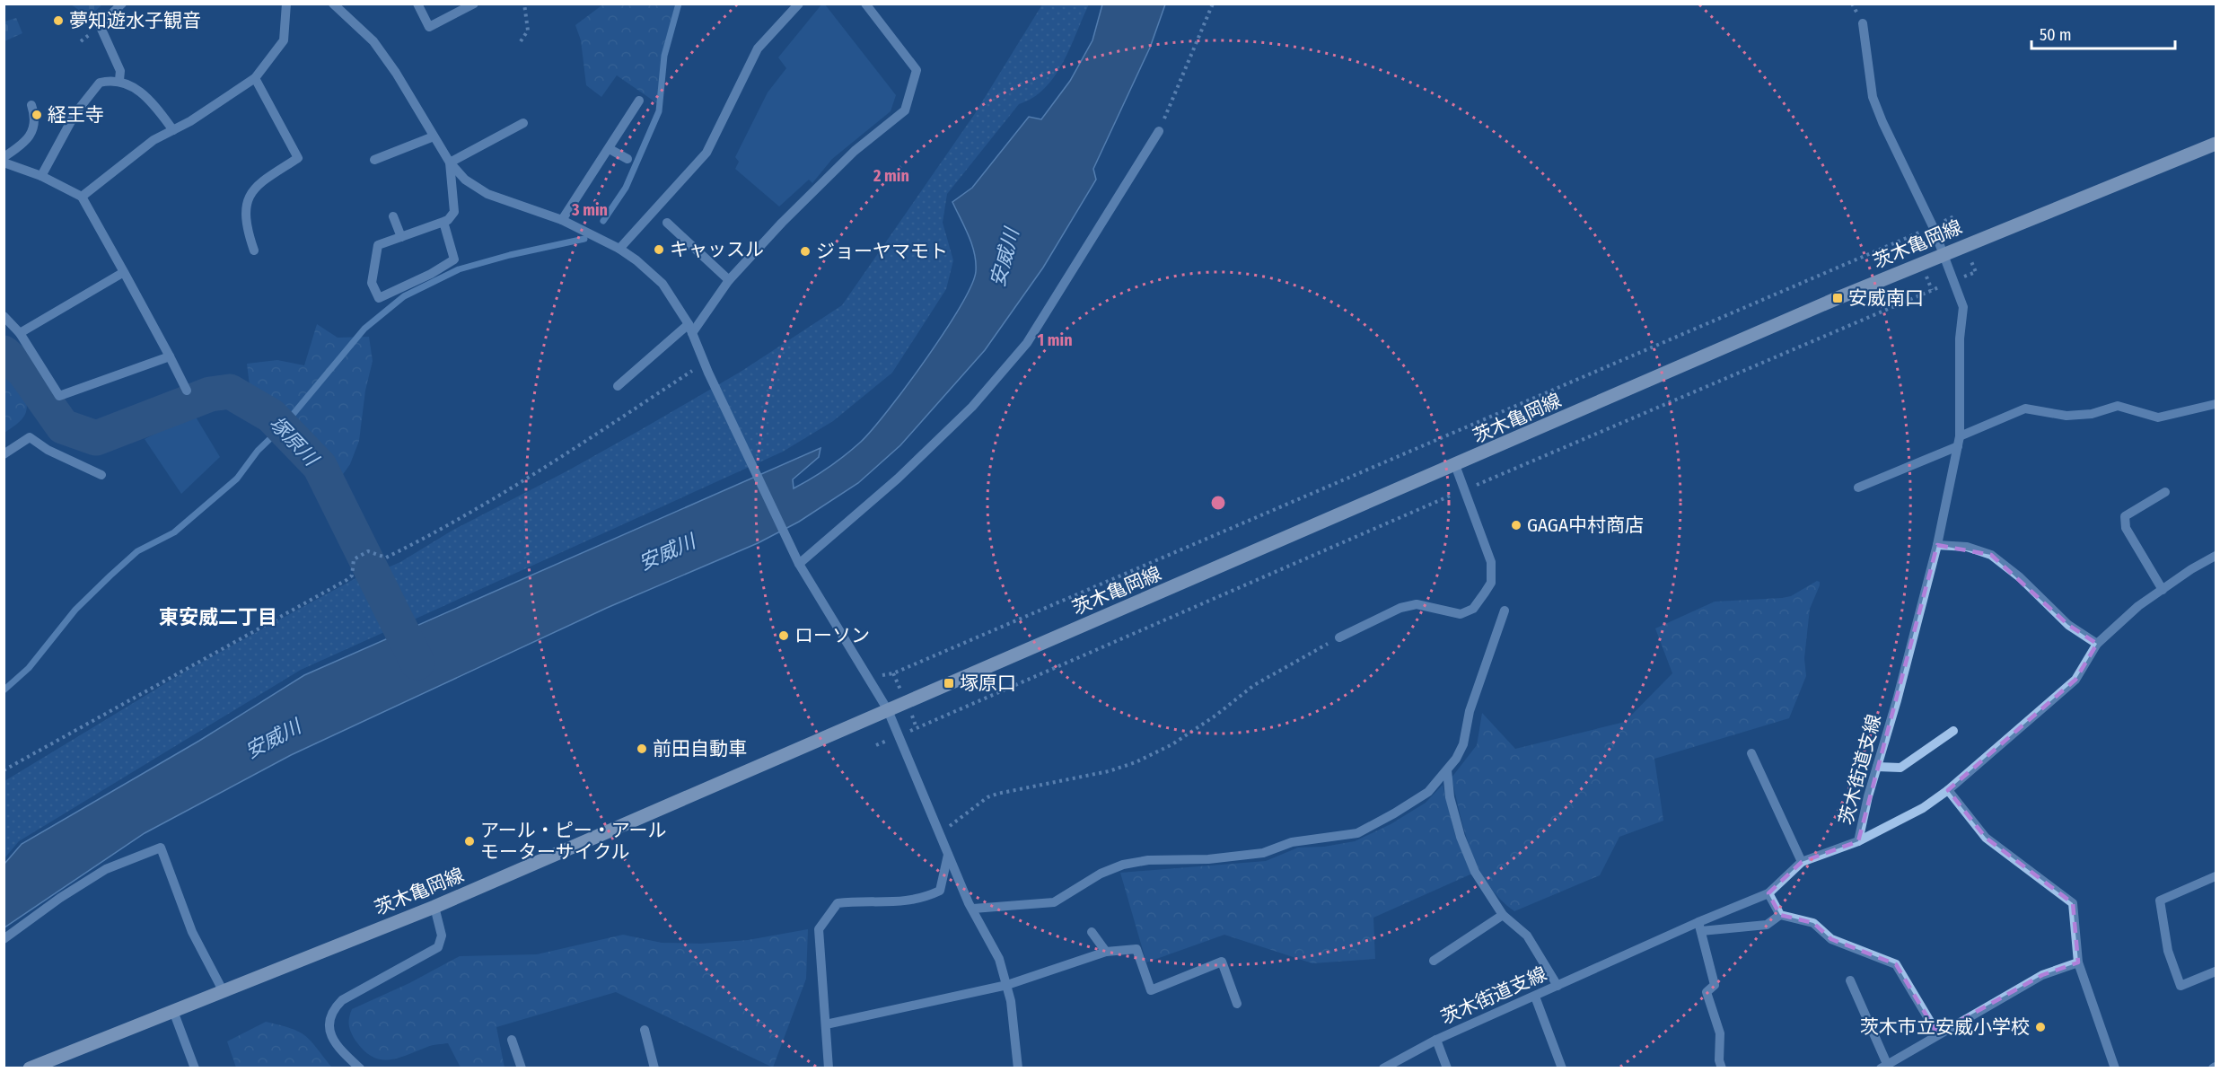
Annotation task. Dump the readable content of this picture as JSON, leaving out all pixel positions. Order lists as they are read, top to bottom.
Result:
{
  "streets": {
    "main road": ["茨木亀岡線"],
    "street": ["茨木街道支線"]
  },
  "crossings": [
    ["茨木亀岡線", "茨木街道支線"]
  ],
  "districts": ["東安威二丁目"],
  "water": ["安威川", "塚原川"],
  "places": {
    "other": [
      "夢知遊水子観音",
      "経王寺",
      "キャッスル",
      "ジョーヤマモト",
      "GAGA中村商店",
      "ローソン",
      "前田自動車",
      "アール・ピー・アール モーターサイクル",
      "茨木市立安威小学校"
    ],
    "transit": ["安威南口", "塚原口"]
  },
  "scale_bar": "50 m",
  "rings": ["2 min", "3 min", "1 min"]
}
